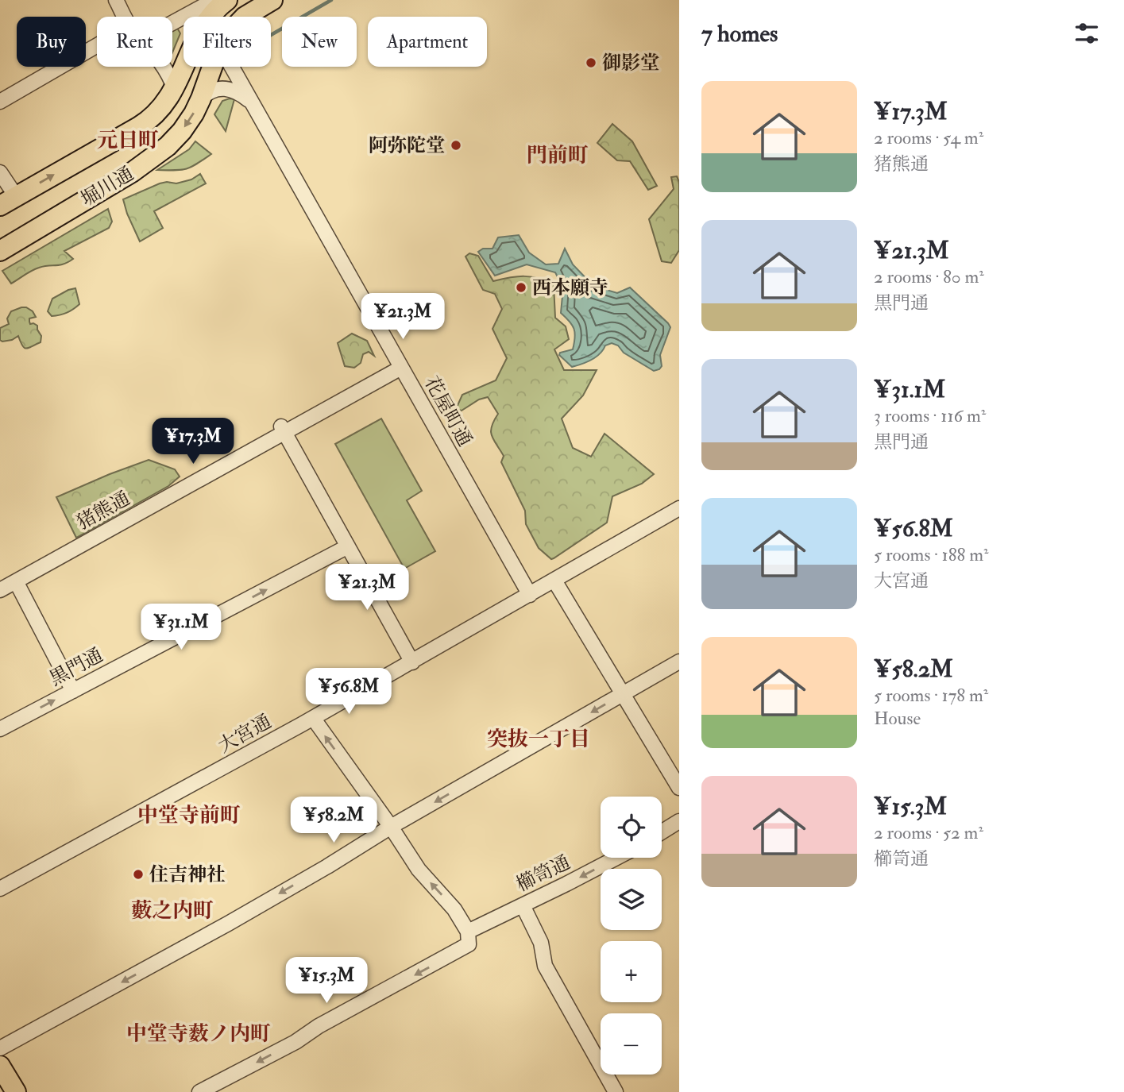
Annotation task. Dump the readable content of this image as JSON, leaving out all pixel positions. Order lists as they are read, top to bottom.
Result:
{
  "streets": {
    "highway": ["堀川通"],
    "street": [
      "花屋町通",
      "猪熊通",
      "黒門通",
      "大宮通",
      "櫛笥通"
    ]
  },
  "crossings": [
    ["花屋町通", "猪熊通"],
    ["花屋町通", "大宮通"]
  ],
  "one_way": ["黒門通", "櫛笥通"],
  "districts": [
    "元日町",
    "門前町",
    "突抜一丁目",
    "中堂寺前町",
    "藪之内町",
    "中堂寺薮ノ内町"
  ],
  "places": [
    "御影堂",
    "阿弥陀堂",
    "西本願寺",
    "住吉神社"
  ],
  "page": {
    "heading": "7 homes",
    "chip": [
      "Buy",
      "Rent",
      "Filters",
      "New",
      "Apartment"
    ],
    "list": [
      {
        "name": "¥17.3M",
        "note": "2 rooms · 54 m² · 猪熊通"
      },
      {
        "name": "¥21.3M",
        "note": "2 rooms · 80 m² · 黒門通"
      },
      {
        "name": "¥31.1M",
        "note": "3 rooms · 116 m² · 黒門通"
      },
      {
        "name": "¥56.8M",
        "note": "5 rooms · 188 m² · 大宮通"
      },
      {
        "name": "¥58.2M",
        "note": "5 rooms · 178 m² · House"
      },
      {
        "name": "¥15.3M",
        "note": "2 rooms · 52 m² · 櫛笥通"
      }
    ],
    "price": [
      "¥21.3M",
      "¥17.3M",
      "¥21.3M",
      "¥31.1M",
      "¥56.8M",
      "¥58.2M",
      "¥15.3M"
    ],
    "map_buttons": ["+", "−"]
  }
}
